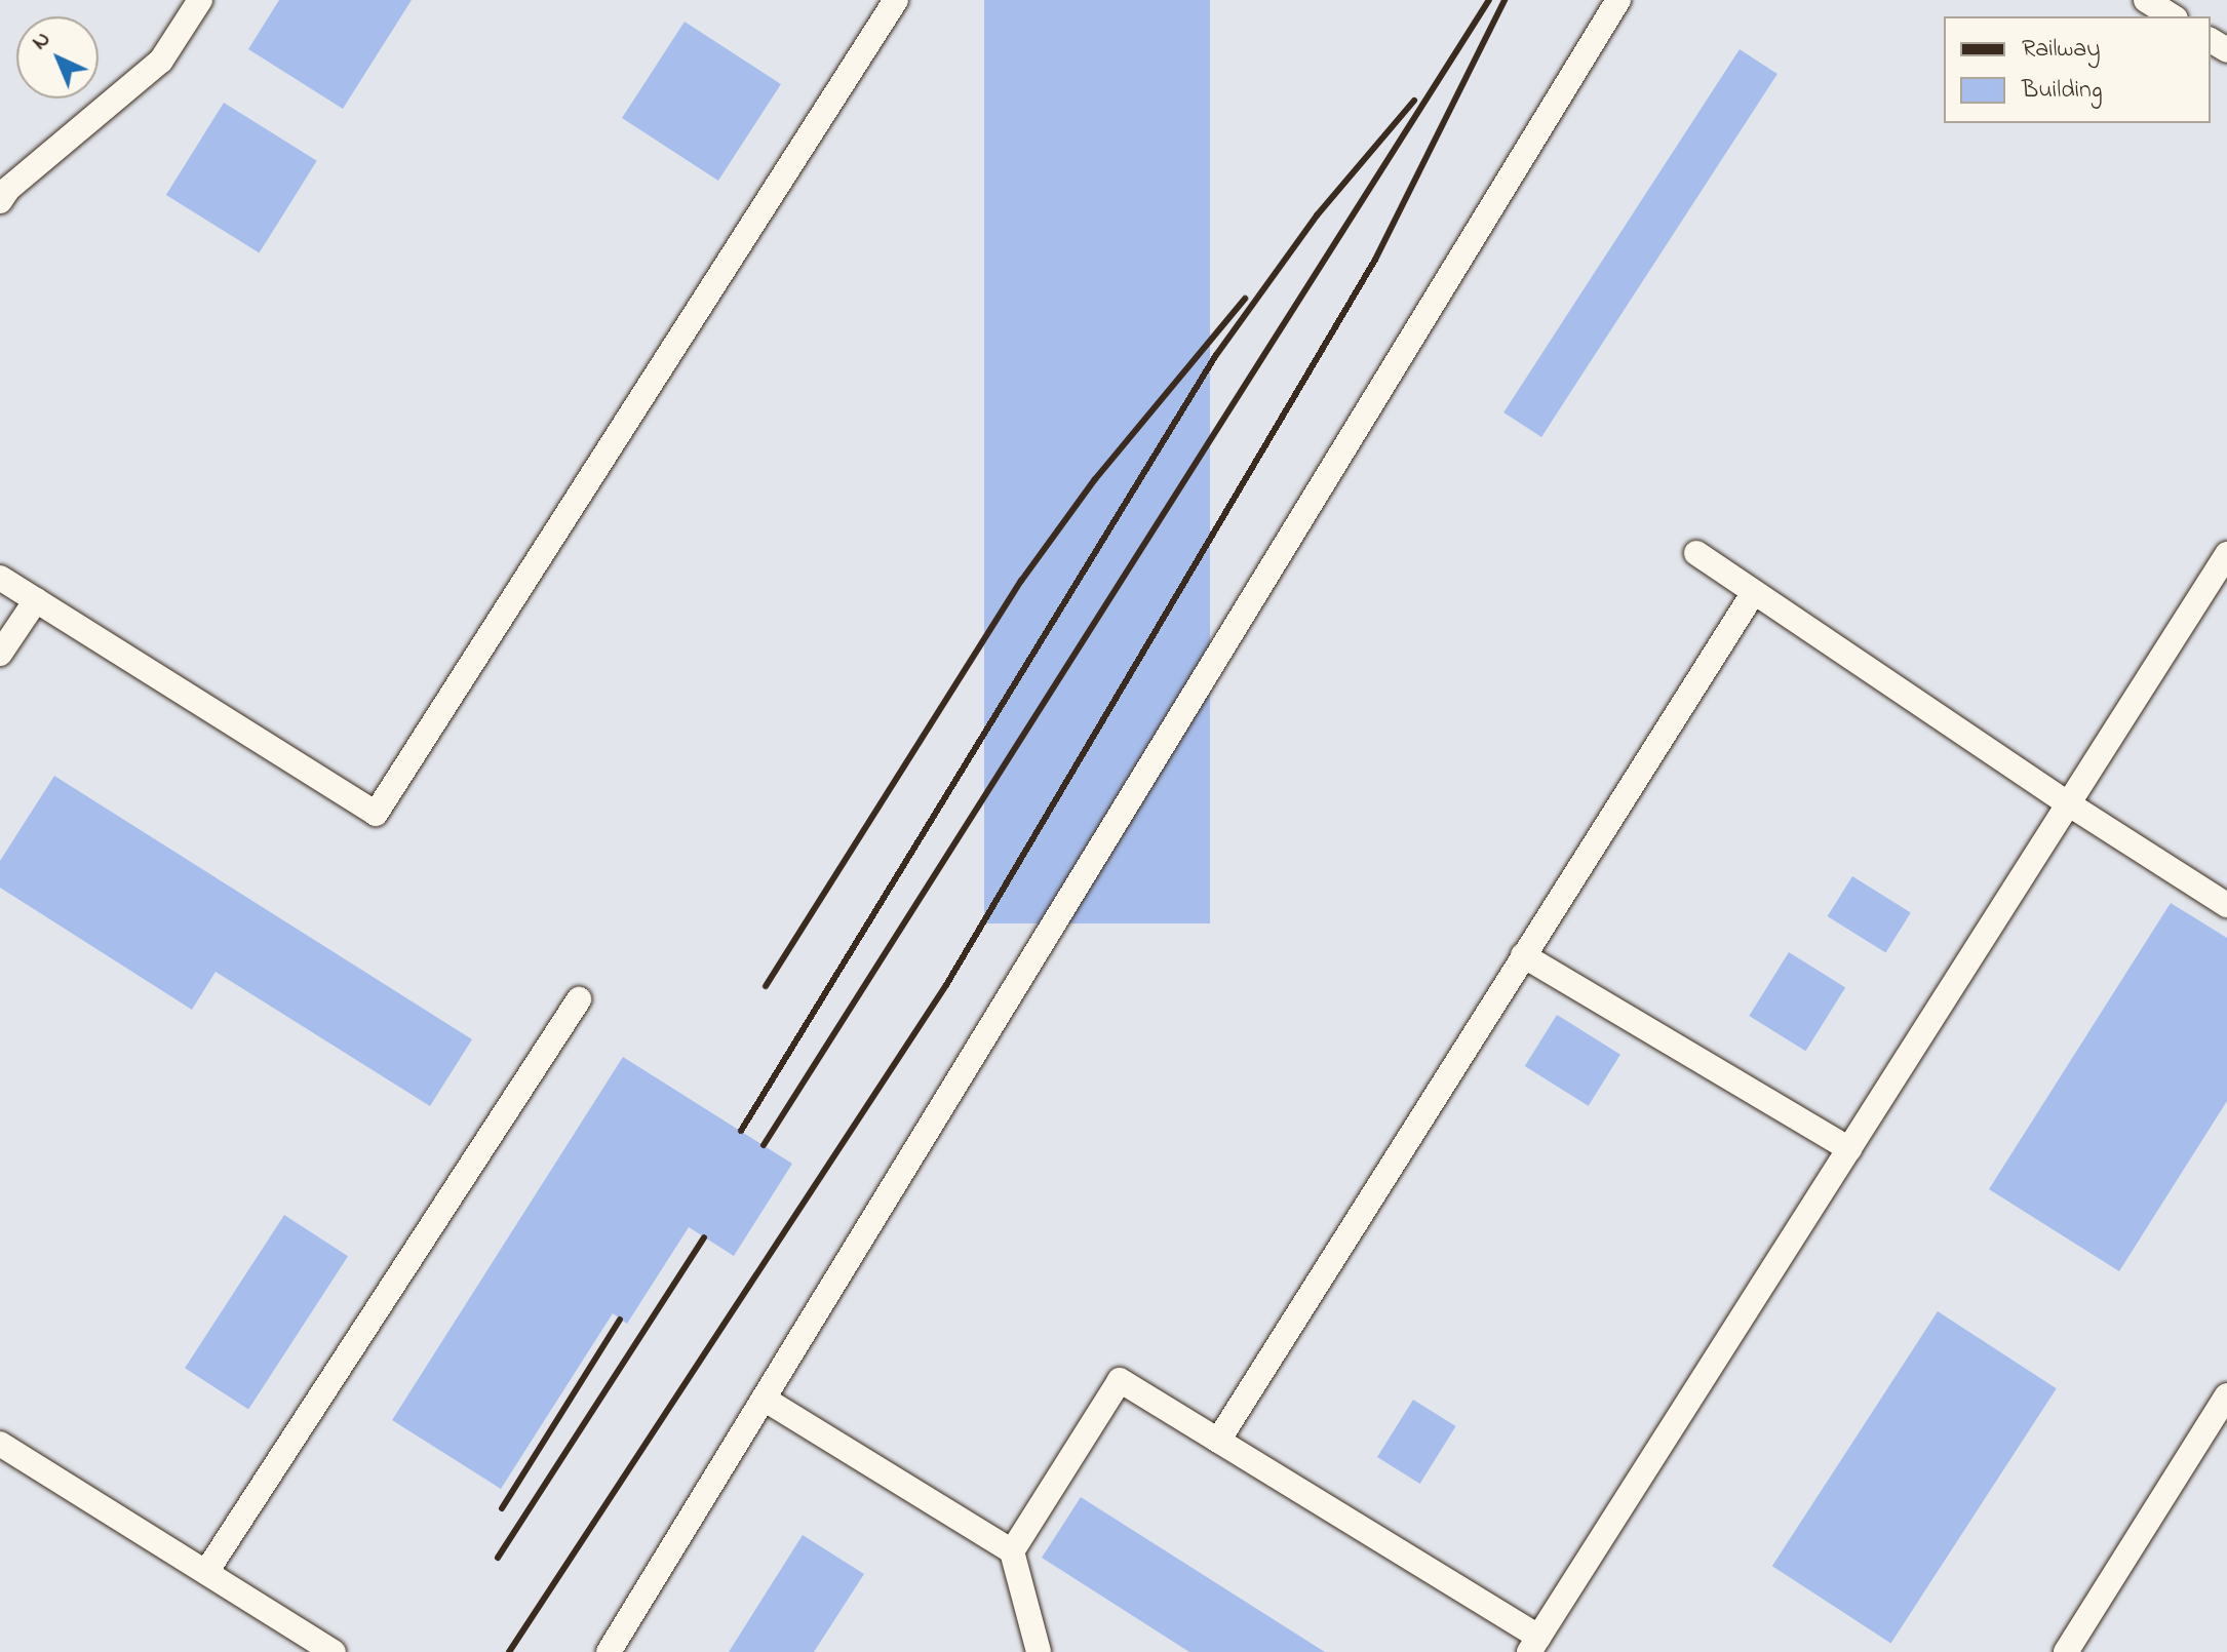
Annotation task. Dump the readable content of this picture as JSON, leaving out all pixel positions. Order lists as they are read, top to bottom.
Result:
{
  "legend": ["Railway", "Building"],
  "north": "top left"
}
